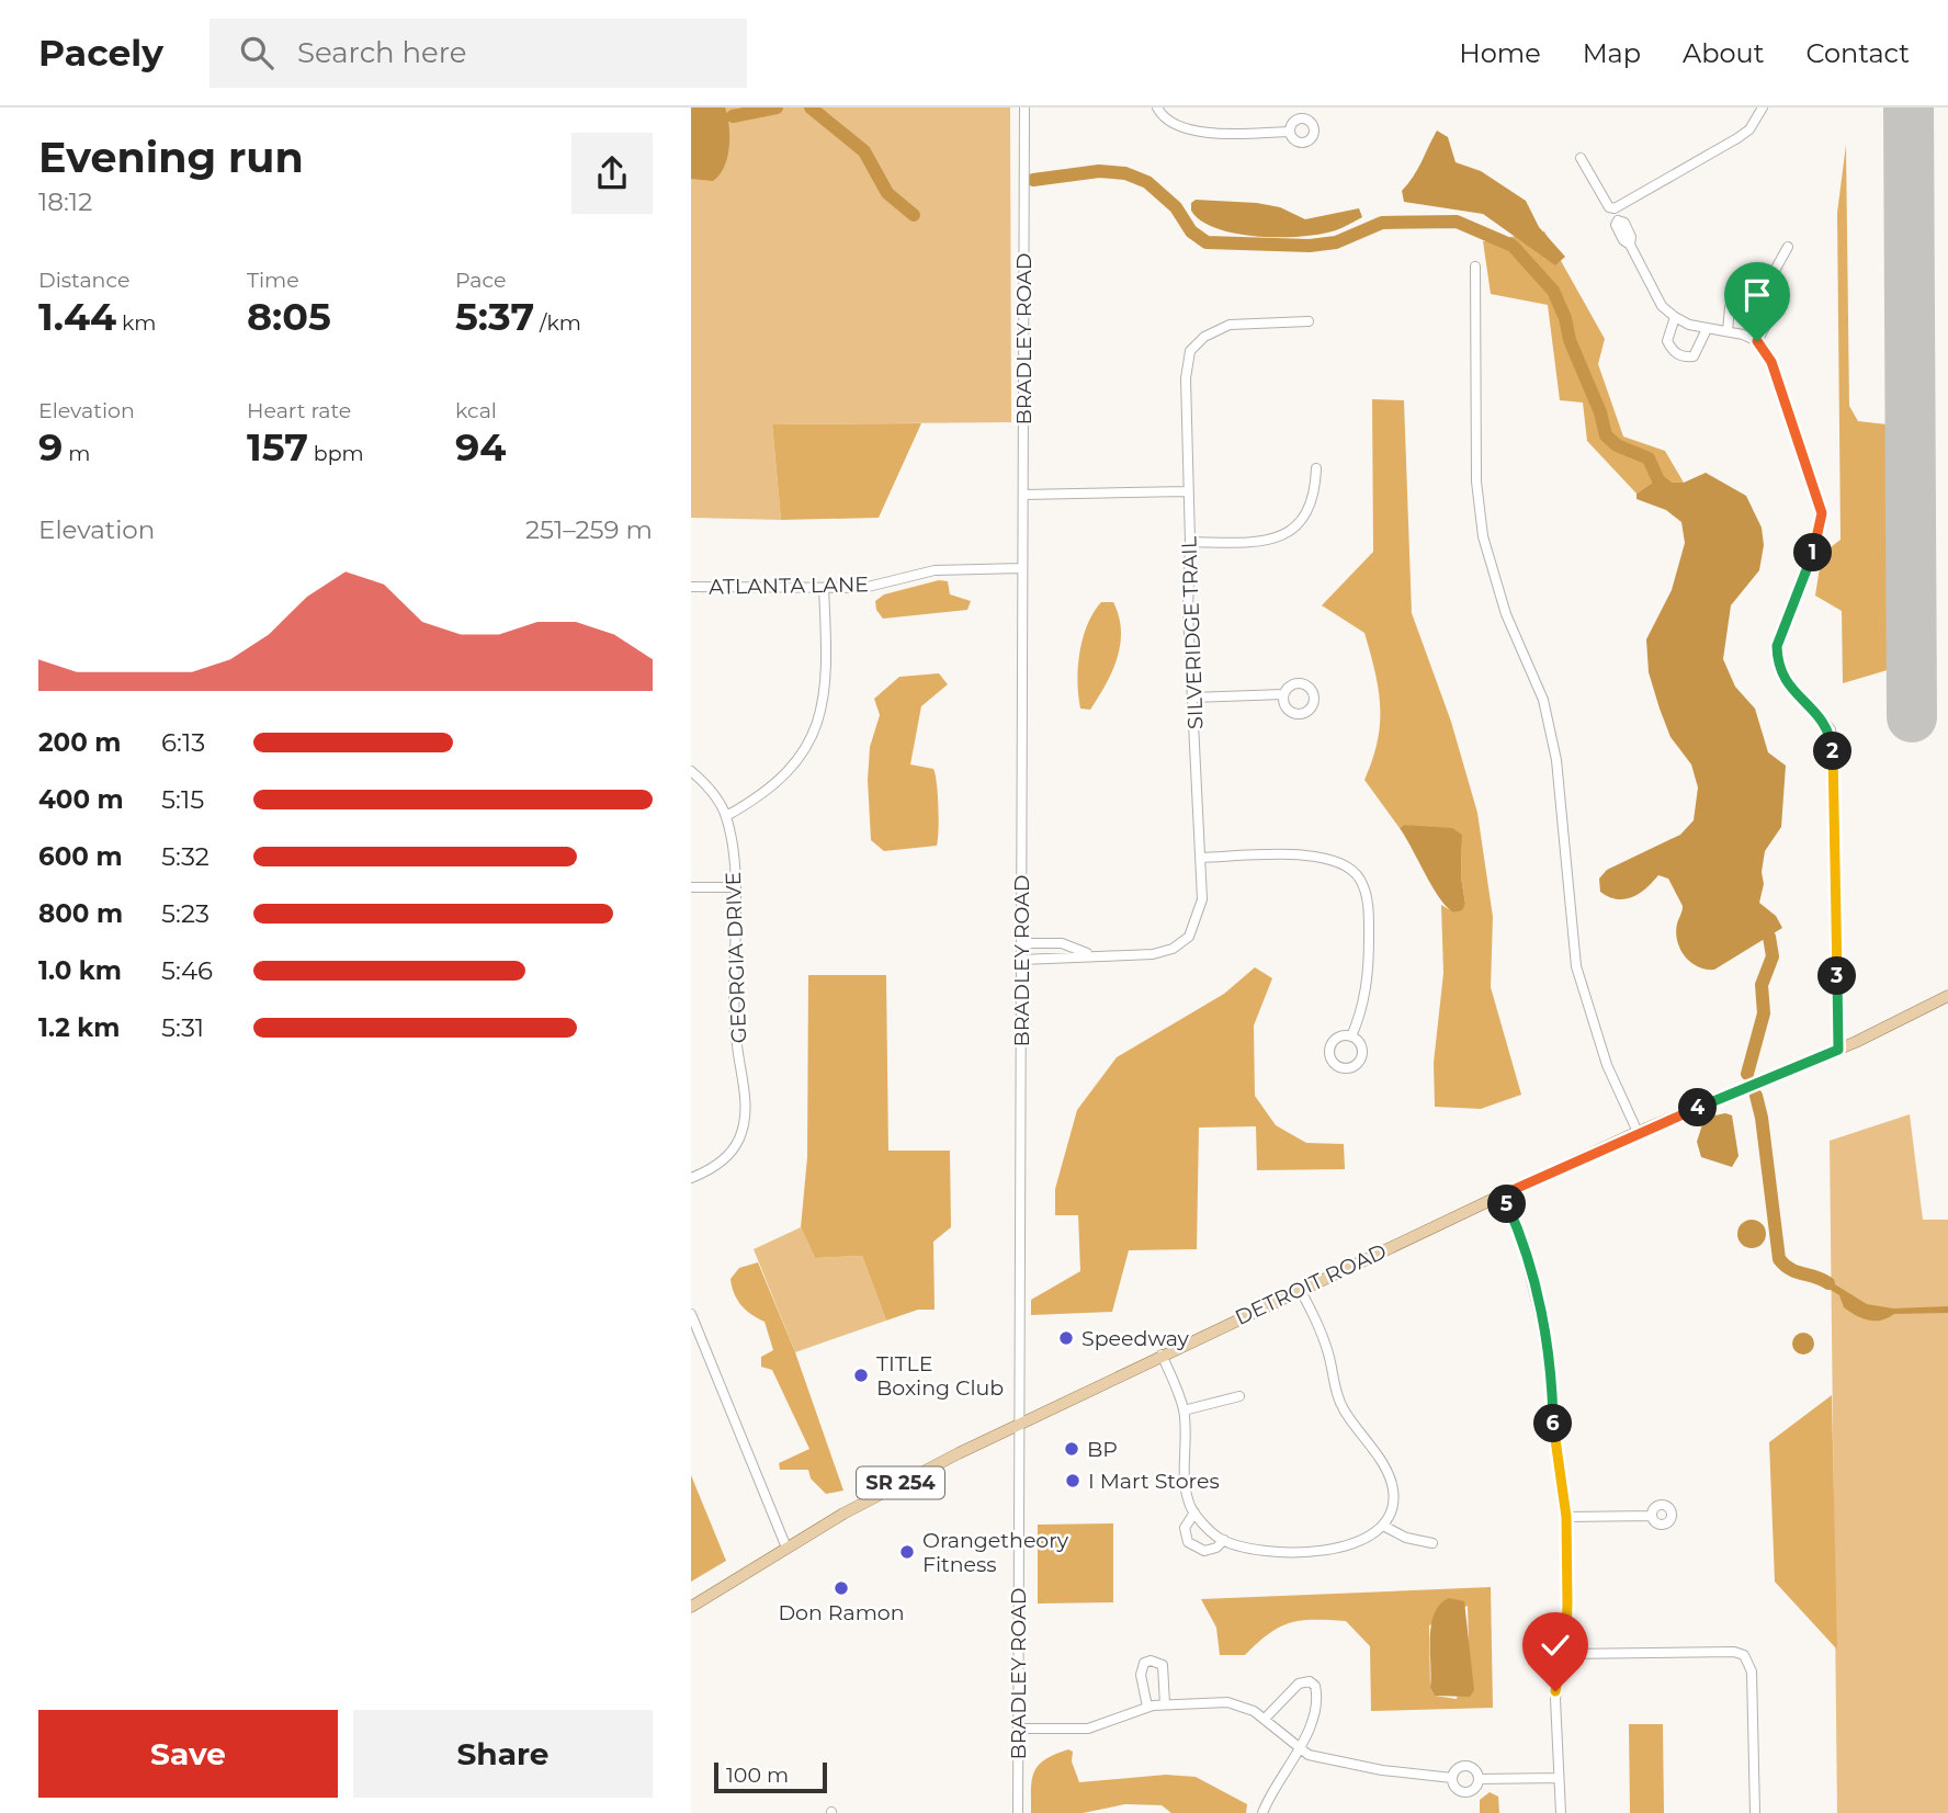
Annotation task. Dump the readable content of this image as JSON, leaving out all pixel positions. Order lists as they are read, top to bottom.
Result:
{
  "streets": {
    "main road": ["DETROIT ROAD", "SR 254"],
    "street": [
      "BRADLEY ROAD",
      "ATLANTA LANE",
      "SILVERIDGE TRAIL",
      "GEORGIA DRIVE"
    ]
  },
  "crossings": [
    ["BRADLEY ROAD", "ATLANTA LANE"],
    ["BRADLEY ROAD", "SILVERIDGE TRAIL"],
    ["BRADLEY ROAD", "DETROIT ROAD"]
  ],
  "places": [
    "Speedway",
    "TITLE Boxing Club",
    "BP",
    "I Mart Stores",
    "Orangetheory Fitness",
    "Don Ramon"
  ],
  "scale_bar": "100 m",
  "page": {
    "header": "Pacely",
    "search": "Search here",
    "nav": [
      "Home",
      "Map",
      "About",
      "Contact"
    ],
    "heading": ["Evening run", "18:12"],
    "stats": [
      ["Distance", "1.44 km"],
      ["Time", "8:05"],
      ["Pace", "5:37 /km"],
      ["Elevation", "9 m"],
      ["Heart rate", "157 bpm"],
      ["kcal", "94"]
    ],
    "chart": ["Elevation", "251–259 m"],
    "pins": [
      "1",
      "2",
      "3",
      "4",
      "5",
      "6"
    ],
    "list": [
      {
        "name": "200 m",
        "note": "6:13"
      },
      {
        "name": "400 m",
        "note": "5:15"
      },
      {
        "name": "600 m",
        "note": "5:32"
      },
      {
        "name": "800 m",
        "note": "5:23"
      },
      {
        "name": "1.0 km",
        "note": "5:46"
      },
      {
        "name": "1.2 km",
        "note": "5:31"
      }
    ],
    "buttons": ["Save", "Share"],
    "scale": "100 m"
  }
}
